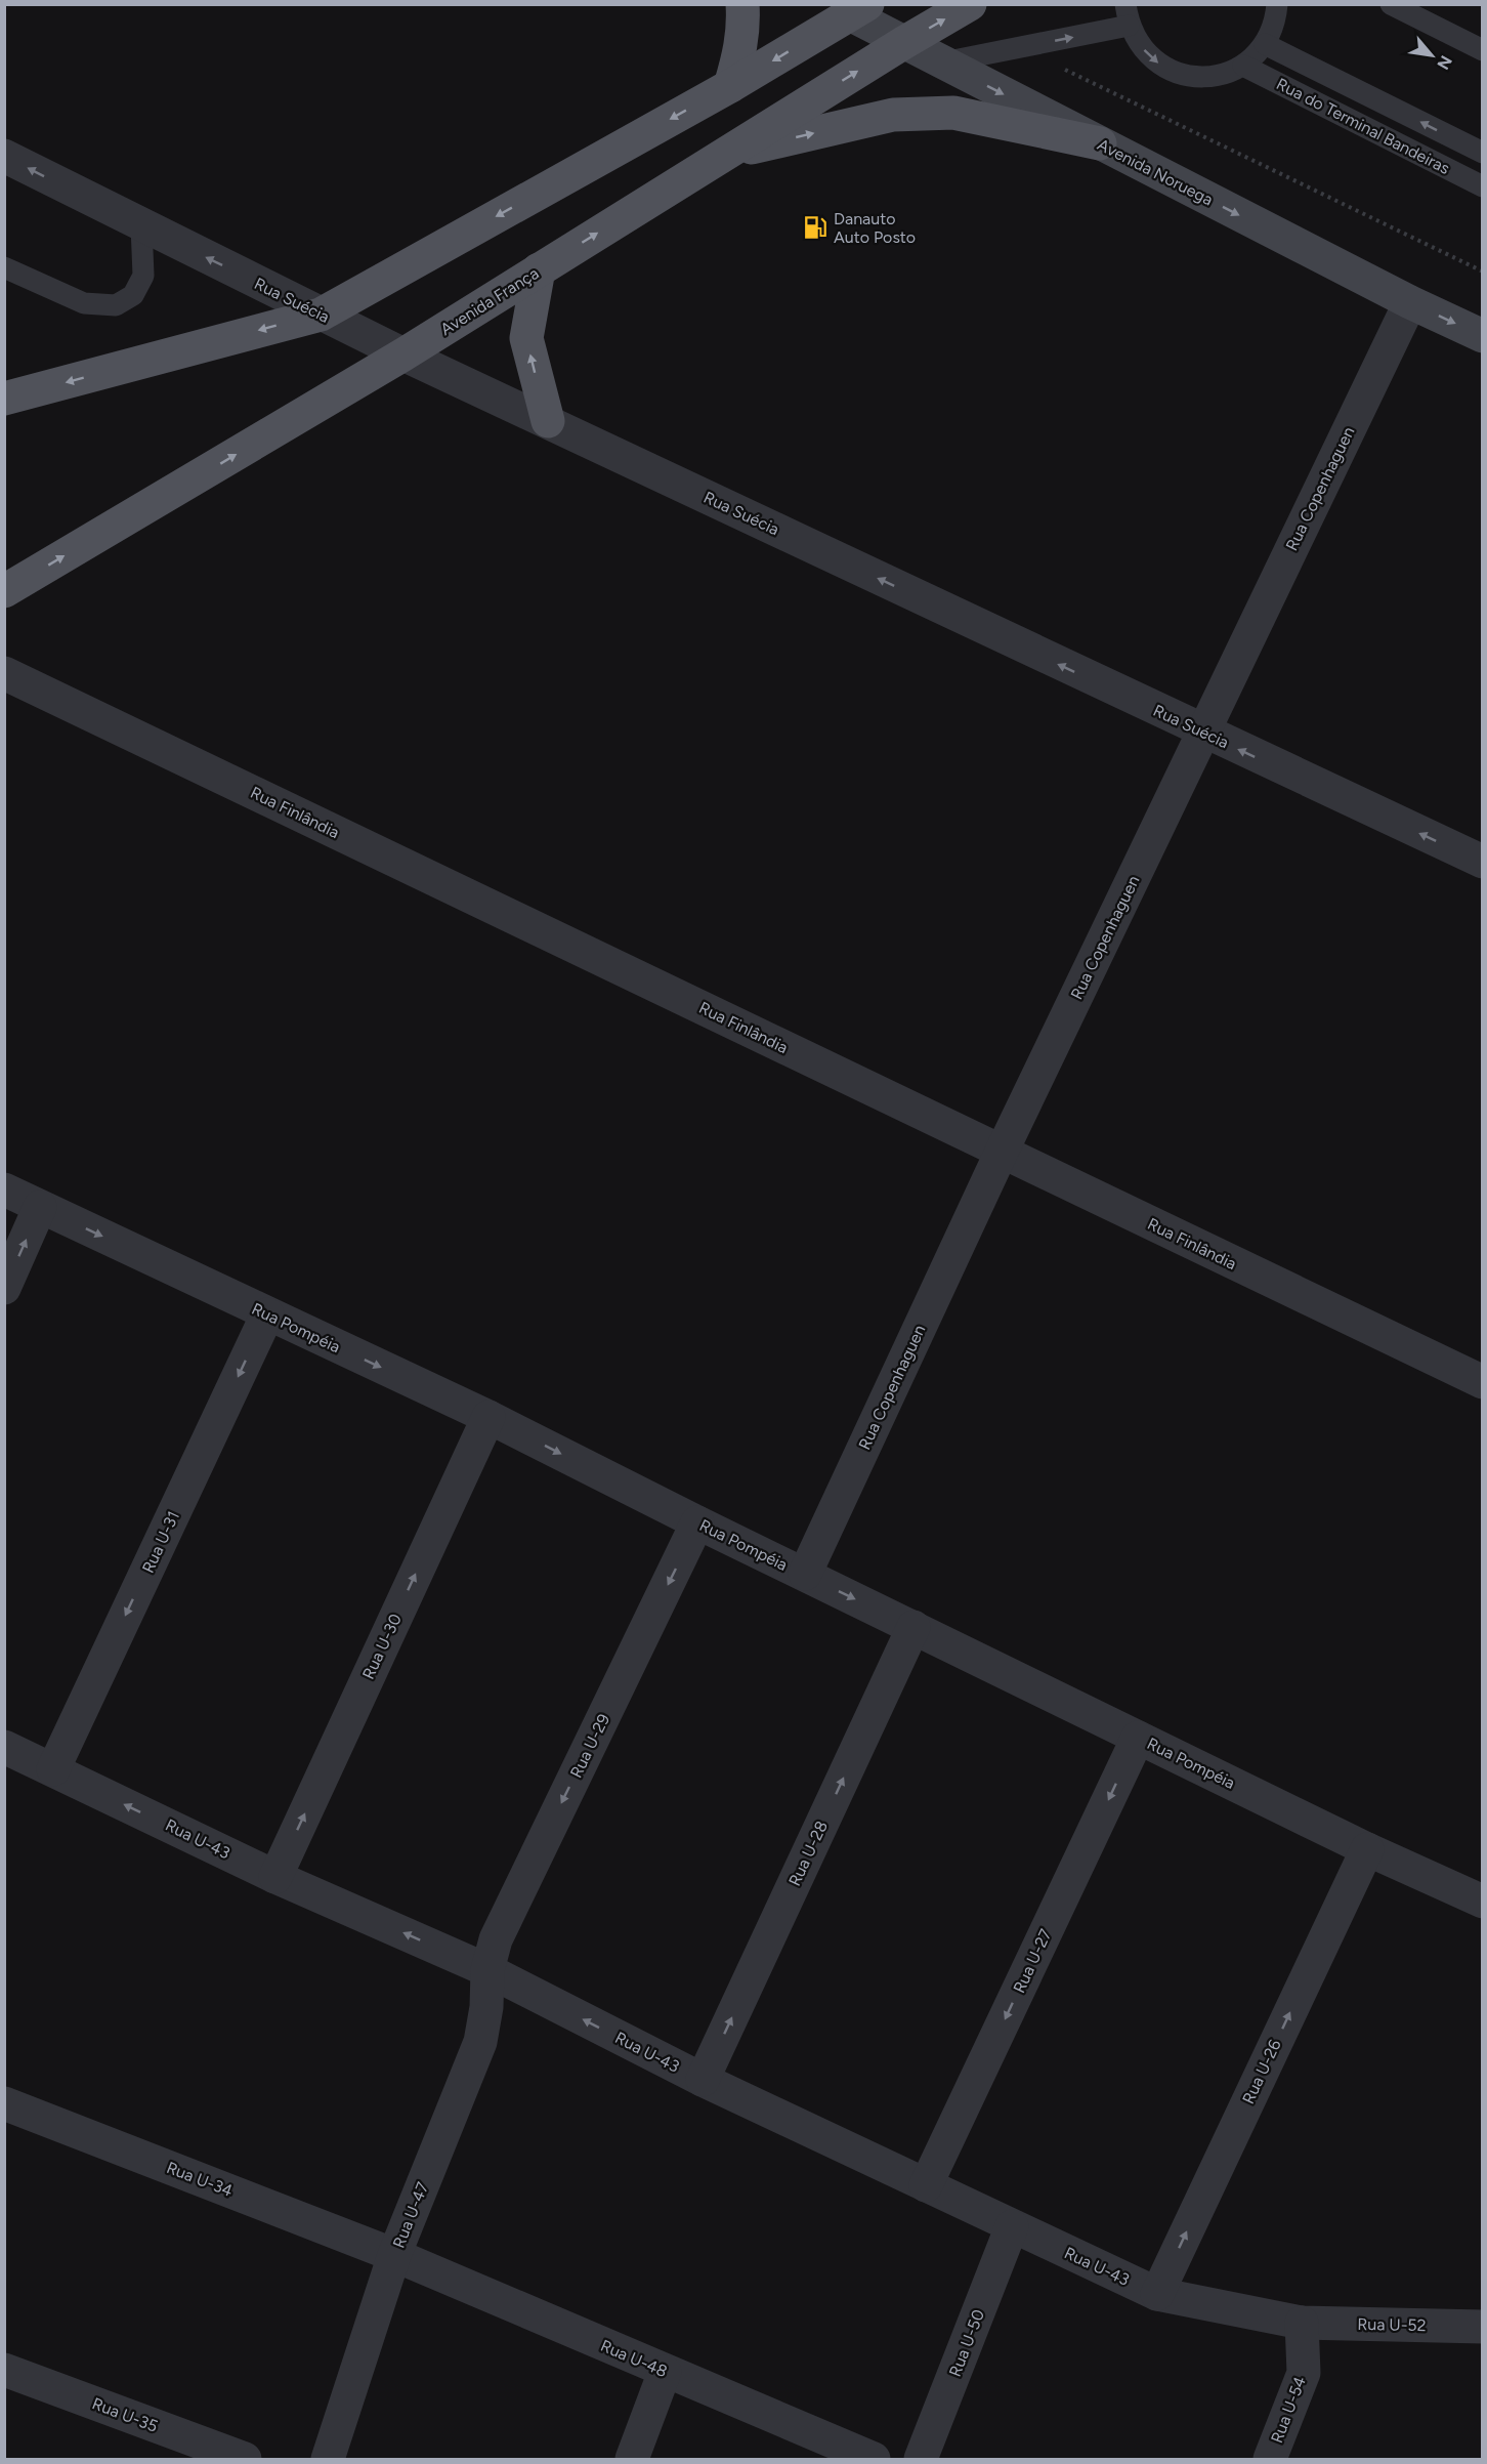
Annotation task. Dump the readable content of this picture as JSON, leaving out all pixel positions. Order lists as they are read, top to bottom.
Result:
{
  "streets": {
    "main road": ["Avenida Noruega", "Avenida França"],
    "street": [
      "Rua Suécia",
      "Rua Copenhaguen",
      "Rua Finlândia",
      "Rua Pompéia",
      "Rua U-31",
      "Rua U-30",
      "Rua U-29",
      "Rua U-43",
      "Rua U-28",
      "Rua U-27",
      "Rua U-26",
      "Rua U-34",
      "Rua U-47",
      "Rua U-52",
      "Rua U-50",
      "Rua U-48",
      "Rua U-54",
      "Rua U-35"
    ],
    "lane": ["Rua do Terminal Bandeiras"]
  },
  "crossings": [
    ["Avenida Noruega", "Avenida França"],
    ["Avenida Noruega", "Rua Copenhaguen"],
    ["Rua Suécia", "Avenida França"],
    ["Rua Suécia", "Rua Copenhaguen"],
    ["Rua Copenhaguen", "Rua Finlândia"],
    ["Rua Copenhaguen", "Rua Pompéia"],
    ["Rua Pompéia", "Rua U-31"],
    ["Rua Pompéia", "Rua U-30"],
    ["Rua Pompéia", "Rua U-29"],
    ["Rua Pompéia", "Rua U-28"],
    ["Rua Pompéia", "Rua U-27"],
    ["Rua Pompéia", "Rua U-26"],
    ["Rua U-31", "Rua U-43"],
    ["Rua U-30", "Rua U-43"],
    ["Rua U-29", "Rua U-43"],
    ["Rua U-29", "Rua U-47"],
    ["Rua U-43", "Rua U-28"],
    ["Rua U-43", "Rua U-27"],
    ["Rua U-43", "Rua U-26"],
    ["Rua U-43", "Rua U-47"],
    ["Rua U-43", "Rua U-52"],
    ["Rua U-43", "Rua U-50"],
    ["Rua U-43", "Rua U-54"],
    ["Rua U-34", "Rua U-47"],
    ["Rua U-34", "Rua U-48"],
    ["Rua U-47", "Rua U-48"],
    ["Rua U-52", "Rua U-54"]
  ],
  "one_way": [
    "Avenida Noruega",
    "Rua Suécia",
    "Rua Pompéia",
    "Rua U-31",
    "Rua U-30",
    "Rua U-29",
    "Rua U-43",
    "Rua U-28",
    "Rua U-27",
    "Rua U-26"
  ],
  "places": {
    "fuel station": ["Danauto Auto Posto"]
  },
  "north": "bottom right"
}
